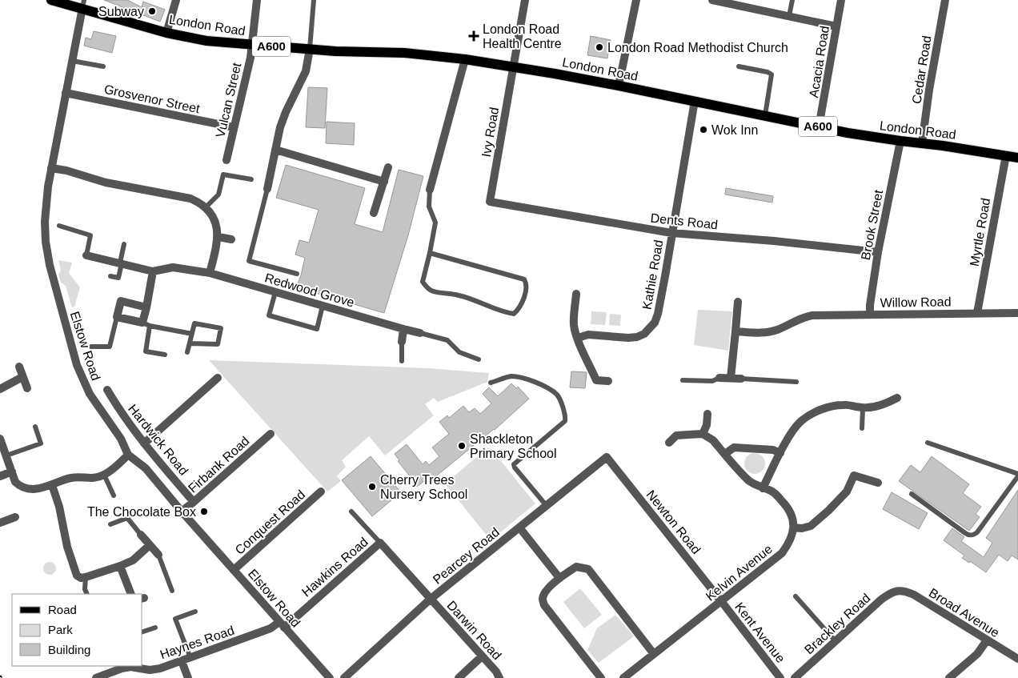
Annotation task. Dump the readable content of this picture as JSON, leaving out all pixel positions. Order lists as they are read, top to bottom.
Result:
{
  "streets": {
    "main road": ["London Road", "A600"],
    "street": [
      "Acacia Road",
      "Cedar Road",
      "Grosvenor Street",
      "Vulcan Street",
      "Ivy Road",
      "Dents Road",
      "Brook Street",
      "Myrtle Road",
      "Kathie Road",
      "Redwood Grove",
      "Willow Road",
      "Elstow Road",
      "Hardwick Road",
      "Firbank Road",
      "Conquest Road",
      "Newton Road",
      "Pearcey Road",
      "Hawkins Road",
      "Kelvin Avenue",
      "Broad Avenue",
      "Brackley Road",
      "Darwin Road",
      "Kent Avenue",
      "Haynes Road"
    ]
  },
  "crossings": [
    ["London Road", "A600"],
    ["London Road", "Acacia Road"],
    ["London Road", "Cedar Road"],
    ["London Road", "Vulcan Street"],
    ["London Road", "Ivy Road"],
    ["London Road", "Brook Street"],
    ["London Road", "Myrtle Road"],
    ["London Road", "Kathie Road"],
    ["London Road", "Elstow Road"],
    ["A600", "Elstow Road"],
    ["Grosvenor Street", "Vulcan Street"],
    ["Grosvenor Street", "Elstow Road"],
    ["Ivy Road", "Dents Road"],
    ["Dents Road", "Brook Street"],
    ["Dents Road", "Kathie Road"],
    ["Brook Street", "Willow Road"],
    ["Myrtle Road", "Willow Road"],
    ["Elstow Road", "Firbank Road"],
    ["Elstow Road", "Conquest Road"],
    ["Elstow Road", "Hawkins Road"],
    ["Elstow Road", "Haynes Road"],
    ["Hardwick Road", "Firbank Road"],
    ["Newton Road", "Pearcey Road"],
    ["Newton Road", "Kelvin Avenue"],
    ["Newton Road", "Kent Avenue"],
    ["Pearcey Road", "Hawkins Road"],
    ["Pearcey Road", "Darwin Road"],
    ["Hawkins Road", "Darwin Road"],
    ["Hawkins Road", "Haynes Road"],
    ["Kelvin Avenue", "Kent Avenue"],
    ["Broad Avenue", "Brackley Road"]
  ],
  "places": {
    "other": [
      "Subway",
      "London Road Methodist Church",
      "Wok Inn",
      "Shackleton Primary School",
      "Cherry Trees Nursery School",
      "The Chocolate Box"
    ],
    "health": ["London Road Health Centre"]
  },
  "legend": ["Road", "Park", "Building"]
}
